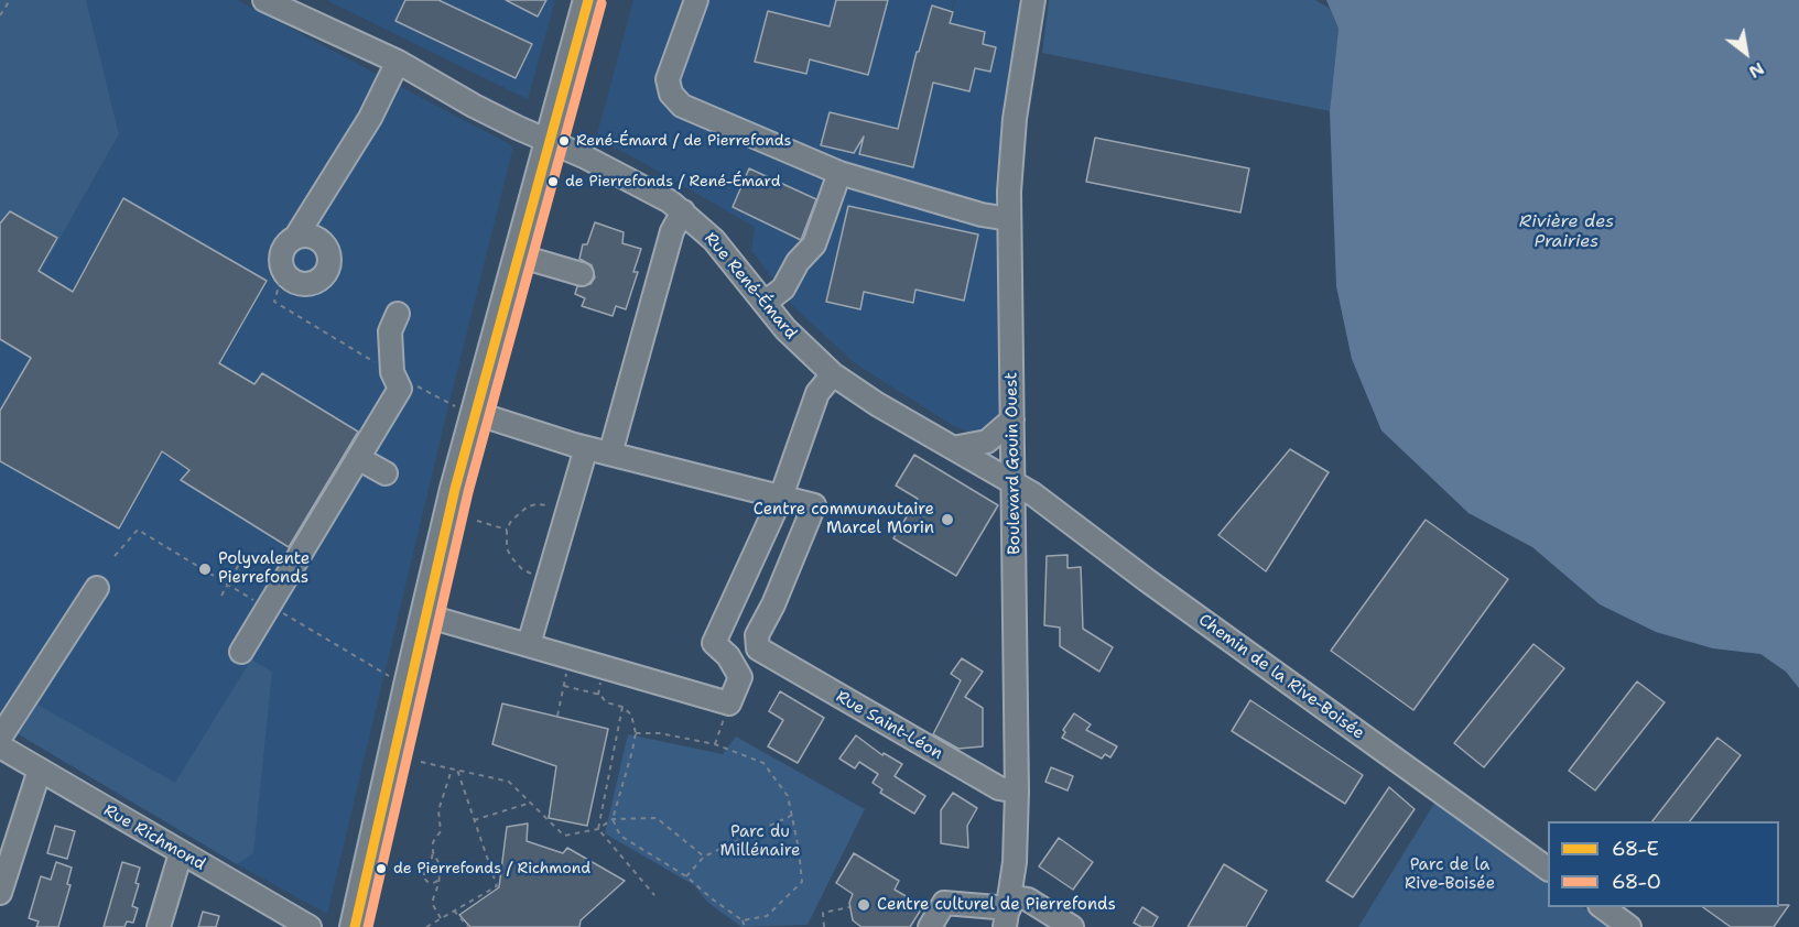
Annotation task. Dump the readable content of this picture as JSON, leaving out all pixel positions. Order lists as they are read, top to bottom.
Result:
{
  "streets": {
    "street": [
      "Rue René-Émard",
      "Boulevard Gouin Ouest",
      "Chemin de la Rive-Boisée",
      "Rue Saint-Léon",
      "Rue Richmond"
    ]
  },
  "crossings": [
    ["Rue René-Émard", "Boulevard Gouin Ouest"],
    ["Rue René-Émard", "Chemin de la Rive-Boisée"],
    ["Boulevard Gouin Ouest", "Chemin de la Rive-Boisée"],
    ["Boulevard Gouin Ouest", "Rue Saint-Léon"]
  ],
  "water": ["Rivière des Prairies"],
  "parks": ["Parc du Millénaire", "Parc de la Rive-Boisée"],
  "places": [
    "René-Émard / de Pierrefonds",
    "de Pierrefonds / René-Émard",
    "Centre communautaire Marcel Morin",
    "Polyvalente Pierrefonds",
    "de Pierrefonds / Richmond",
    "Centre culturel de Pierrefonds"
  ],
  "lines": ["transit line 68-E", "transit line 68-O"],
  "legend": ["68-E", "68-O"],
  "north": "bottom right"
}
